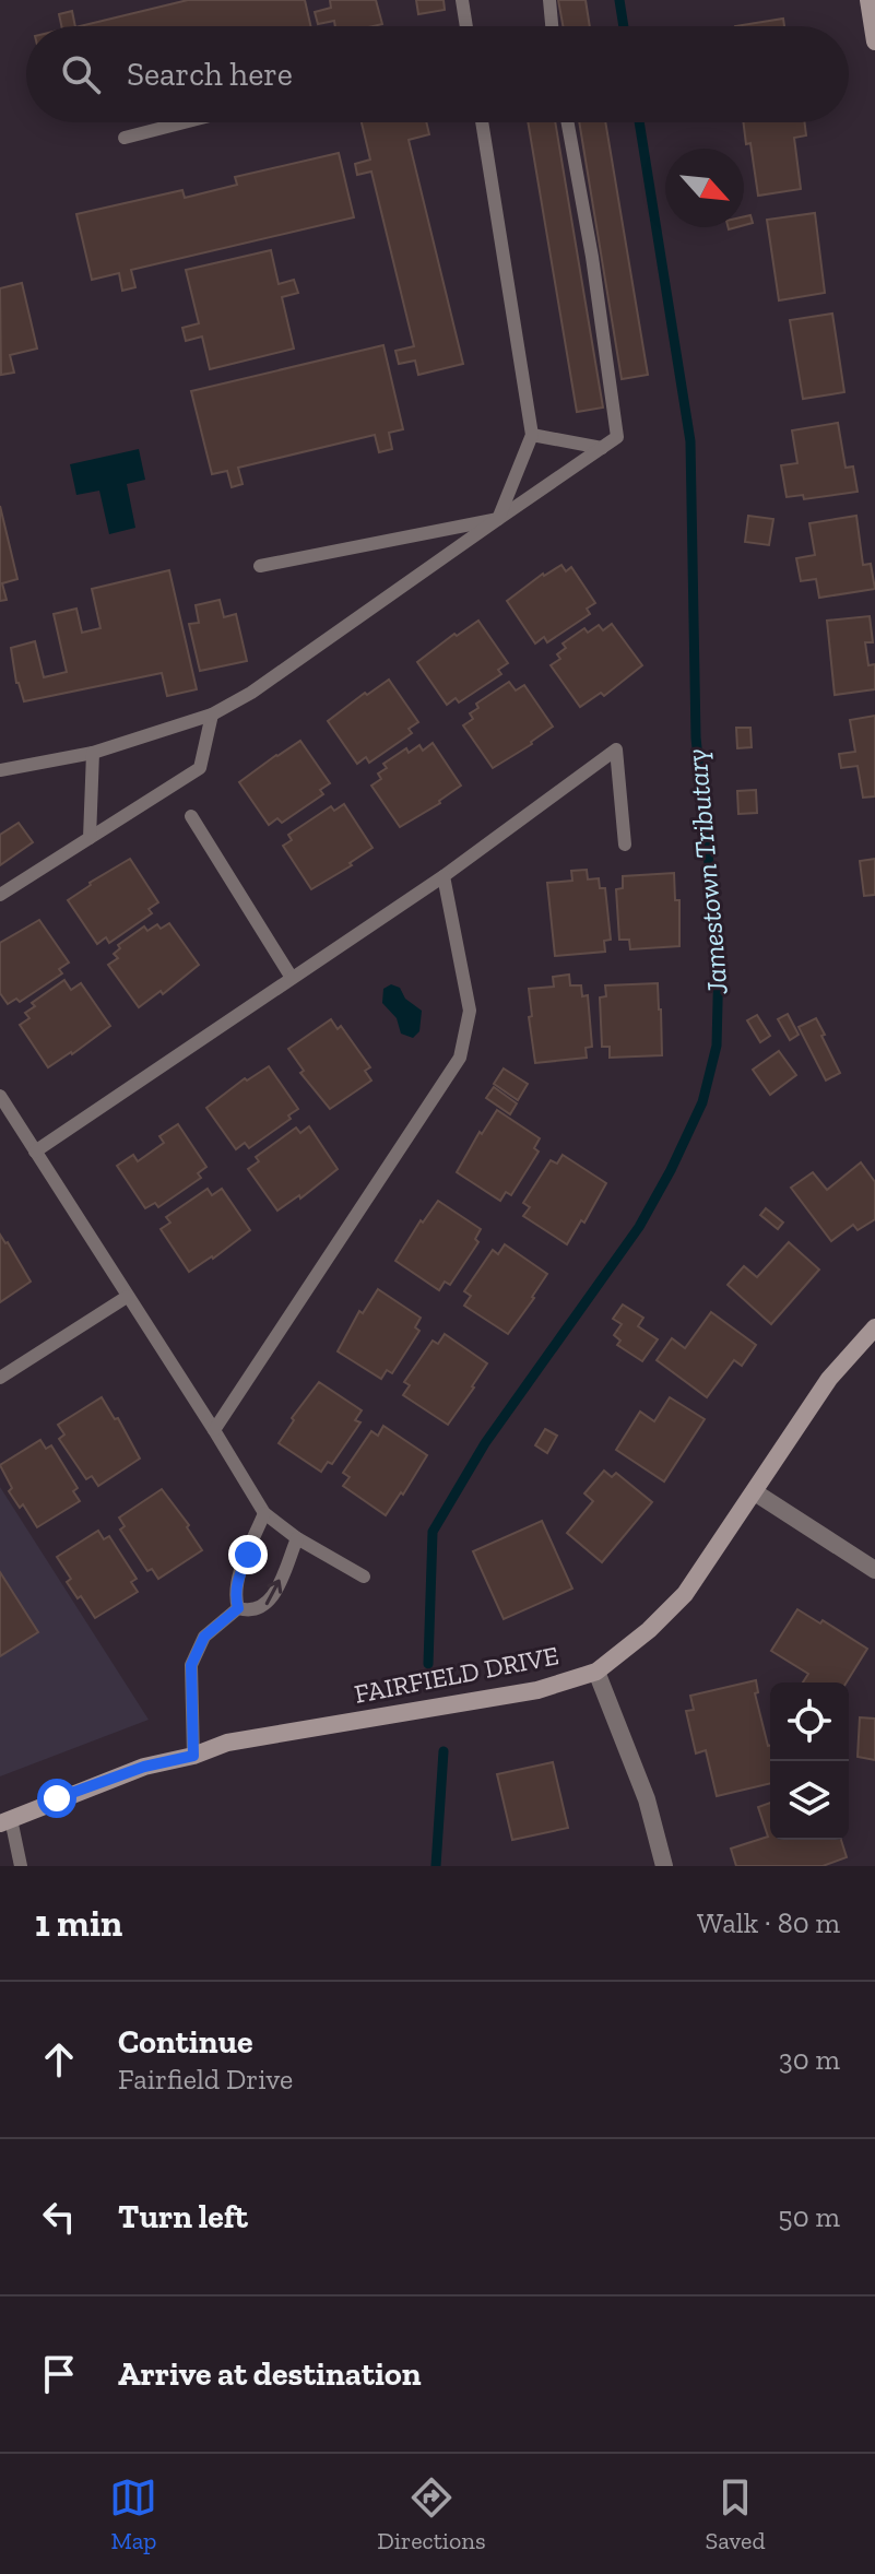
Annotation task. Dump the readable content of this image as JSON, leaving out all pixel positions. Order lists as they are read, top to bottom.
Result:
{
  "streets": {
    "street": ["FAIRFIELD DRIVE"]
  },
  "water": ["Jamestown Tributary"],
  "north": "bottom right",
  "page": {
    "search": "Search here",
    "heading": ["1 min", "Walk · 80 m"],
    "list": [
      ["Continue", "Fairfield Drive", "30 m"],
      ["Turn left", "50 m"],
      "Arrive at destination"
    ],
    "nav": ["Map", "Directions", "Saved"]
  }
}
